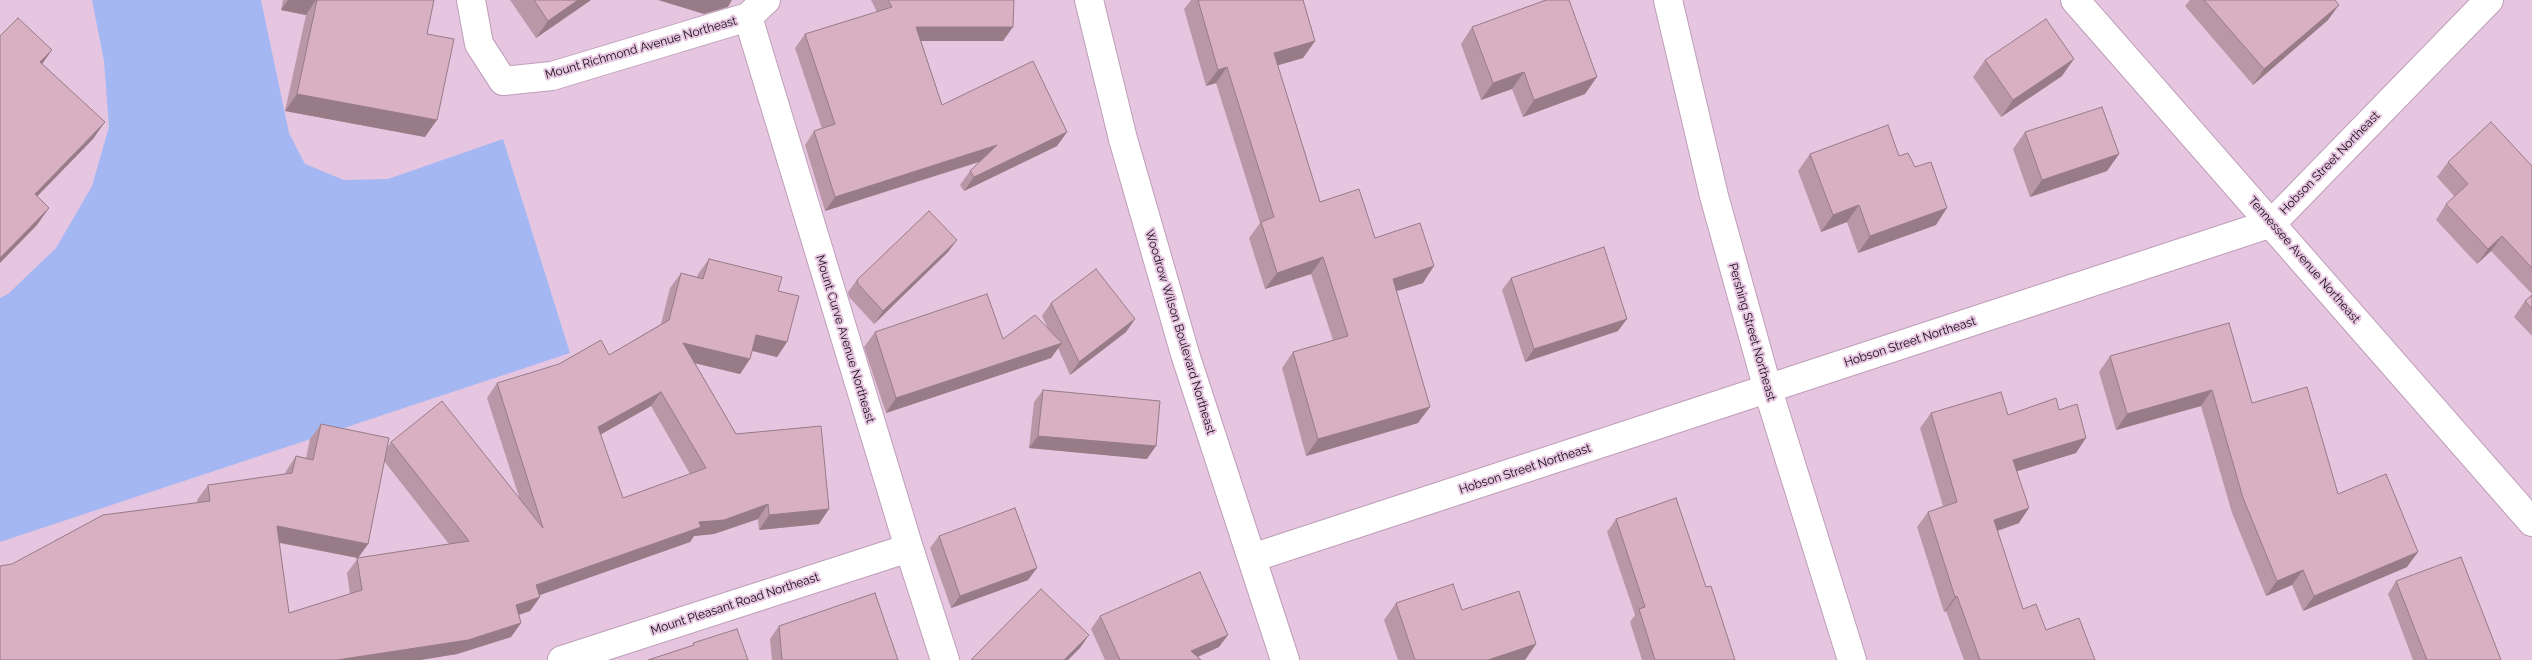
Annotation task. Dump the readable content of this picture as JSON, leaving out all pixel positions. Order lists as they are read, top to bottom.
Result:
{
  "streets": {
    "street": [
      "Mount Richmond Avenue Northeast",
      "Hobson Street Northeast",
      "Tennessee Avenue Northeast",
      "Woodrow Wilson Boulevard Northeast",
      "Pershing Street Northeast",
      "Mount Curve Avenue Northeast",
      "Mount Pleasant Road Northeast"
    ]
  },
  "crossings": [
    ["Mount Richmond Avenue Northeast", "Mount Curve Avenue Northeast"],
    ["Hobson Street Northeast", "Tennessee Avenue Northeast"],
    ["Hobson Street Northeast", "Woodrow Wilson Boulevard Northeast"],
    ["Hobson Street Northeast", "Pershing Street Northeast"],
    ["Mount Curve Avenue Northeast", "Mount Pleasant Road Northeast"]
  ]
}
